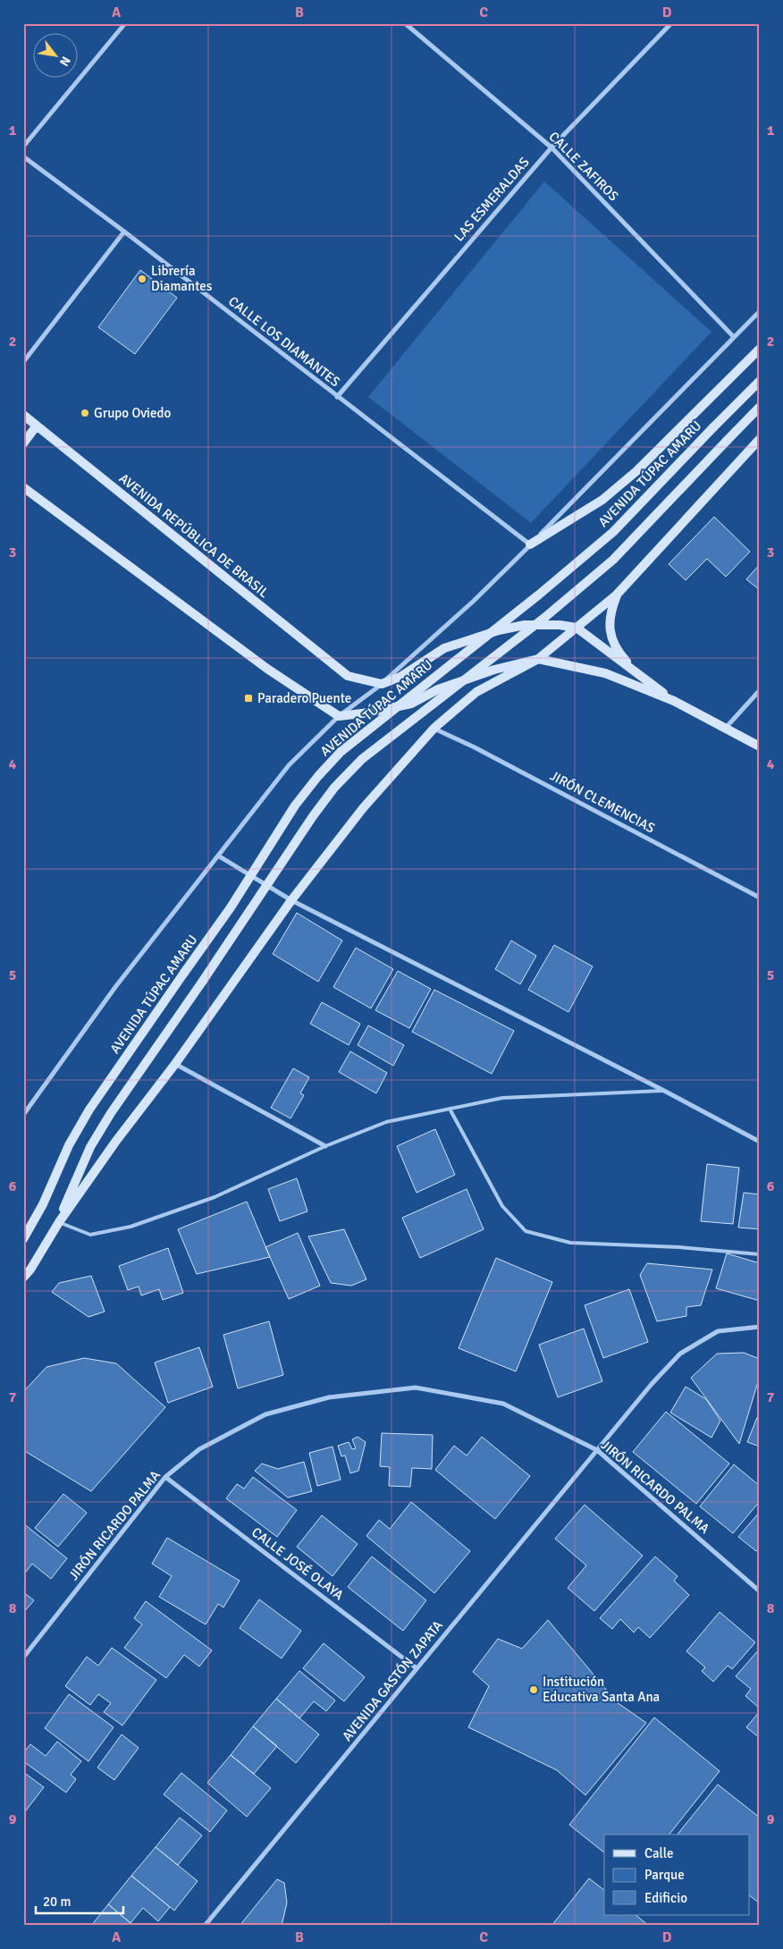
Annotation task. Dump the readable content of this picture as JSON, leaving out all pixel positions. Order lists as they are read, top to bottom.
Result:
{
  "streets": {
    "main road": ["AVENIDA TÚPAC AMARU", "AVENIDA REPÚBLICA DE BRASIL"],
    "street": [
      "CALLE ZAFIROS",
      "LAS ESMERALDAS",
      "CALLE LOS DIAMANTES",
      "JIRÓN CLEMENCIAS",
      "JIRÓN RICARDO PALMA",
      "CALLE JOSÉ OLAYA",
      "AVENIDA GASTÓN ZAPATA"
    ]
  },
  "crossings": [
    ["CALLE ZAFIROS", "LAS ESMERALDAS"],
    ["CALLE ZAFIROS", "AVENIDA TÚPAC AMARU"],
    ["LAS ESMERALDAS", "CALLE LOS DIAMANTES"],
    ["CALLE LOS DIAMANTES", "AVENIDA TÚPAC AMARU"],
    ["AVENIDA TÚPAC AMARU", "AVENIDA REPÚBLICA DE BRASIL"],
    ["JIRÓN RICARDO PALMA", "CALLE JOSÉ OLAYA"],
    ["JIRÓN RICARDO PALMA", "AVENIDA GASTÓN ZAPATA"],
    ["CALLE JOSÉ OLAYA", "AVENIDA GASTÓN ZAPATA"]
  ],
  "places": {
    "other": ["Librería Diamantes", "Grupo Oviedo", "Institución Educativa Santa Ana"],
    "transit": ["Paradero Puente"]
  },
  "legend": ["Calle", "Parque", "Edificio"],
  "scale_bar": "20 m",
  "north": "bottom right",
  "grid": {
    "columns": [
      "A",
      "B",
      "C",
      "D"
    ],
    "rows": [
      "1",
      "2",
      "3",
      "4",
      "5",
      "6",
      "7",
      "8",
      "9"
    ]
  }
}
